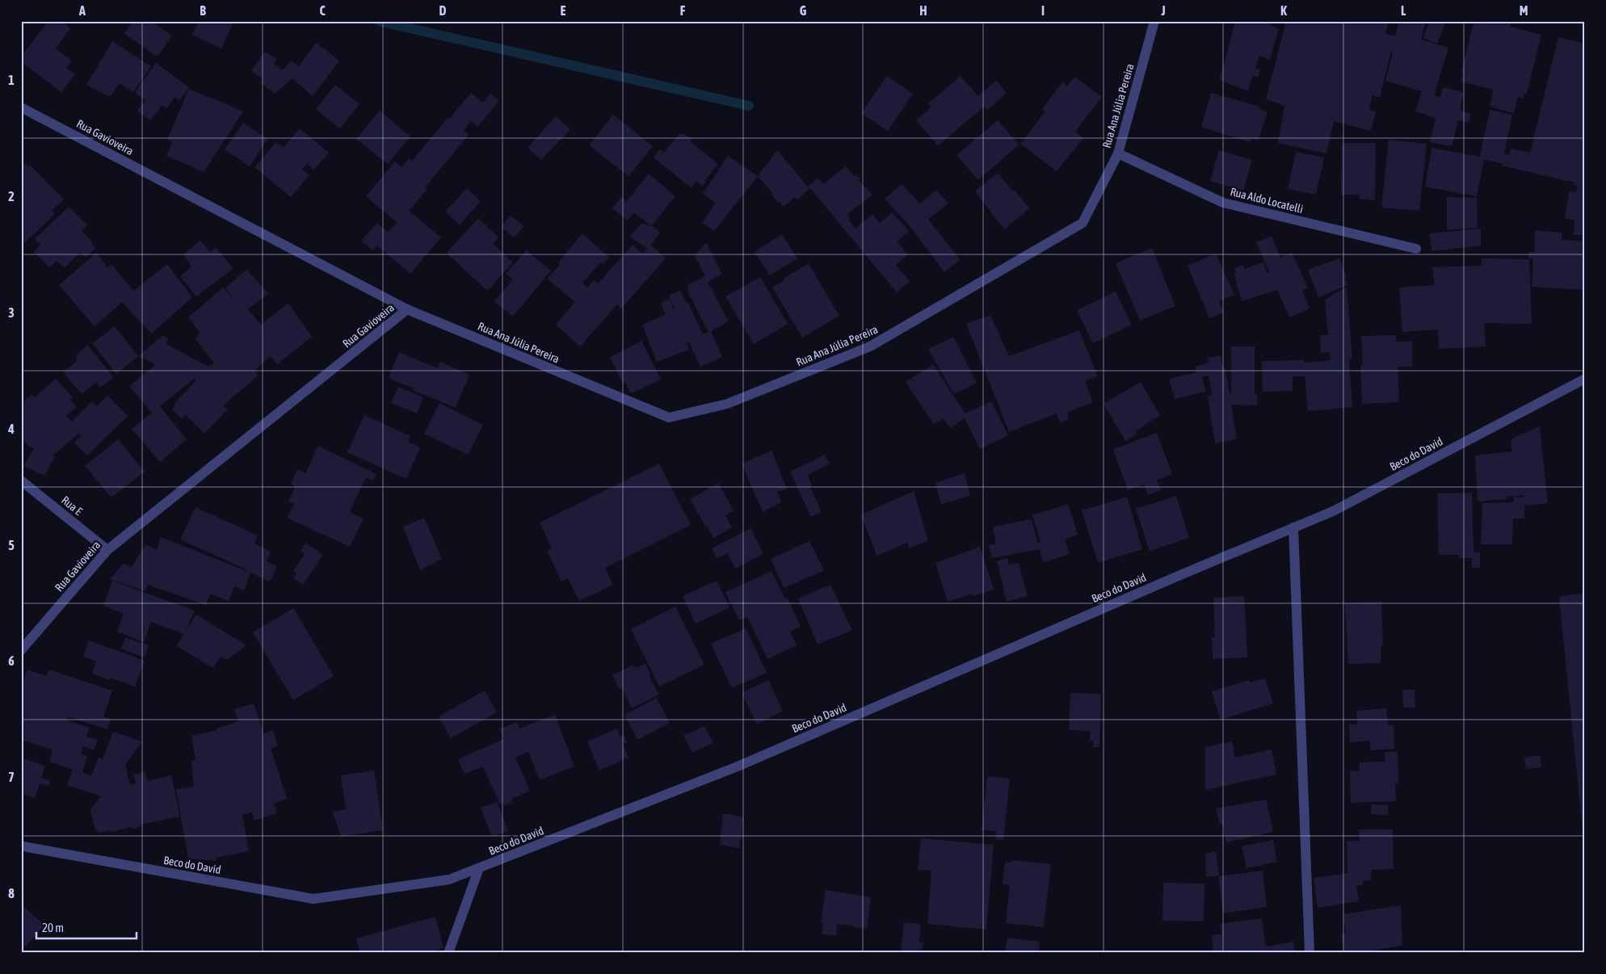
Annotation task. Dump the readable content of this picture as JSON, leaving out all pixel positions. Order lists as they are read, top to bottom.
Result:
{
  "streets": {
    "street": [
      "Rua Ana Júlia Pereira",
      "Rua Gavioveira",
      "Rua Aldo Locatelli",
      "Beco do David",
      "Rua E"
    ]
  },
  "crossings": [
    ["Rua Ana Júlia Pereira", "Rua Gavioveira"],
    ["Rua Ana Júlia Pereira", "Rua Aldo Locatelli"],
    ["Rua Gavioveira", "Rua E"]
  ],
  "scale_bar": "20 m",
  "grid": {
    "columns": [
      "A",
      "B",
      "C",
      "D",
      "E",
      "F",
      "G",
      "H",
      "I",
      "J",
      "K",
      "L",
      "M"
    ],
    "rows": [
      "1",
      "2",
      "3",
      "4",
      "5",
      "6",
      "7",
      "8"
    ]
  }
}
